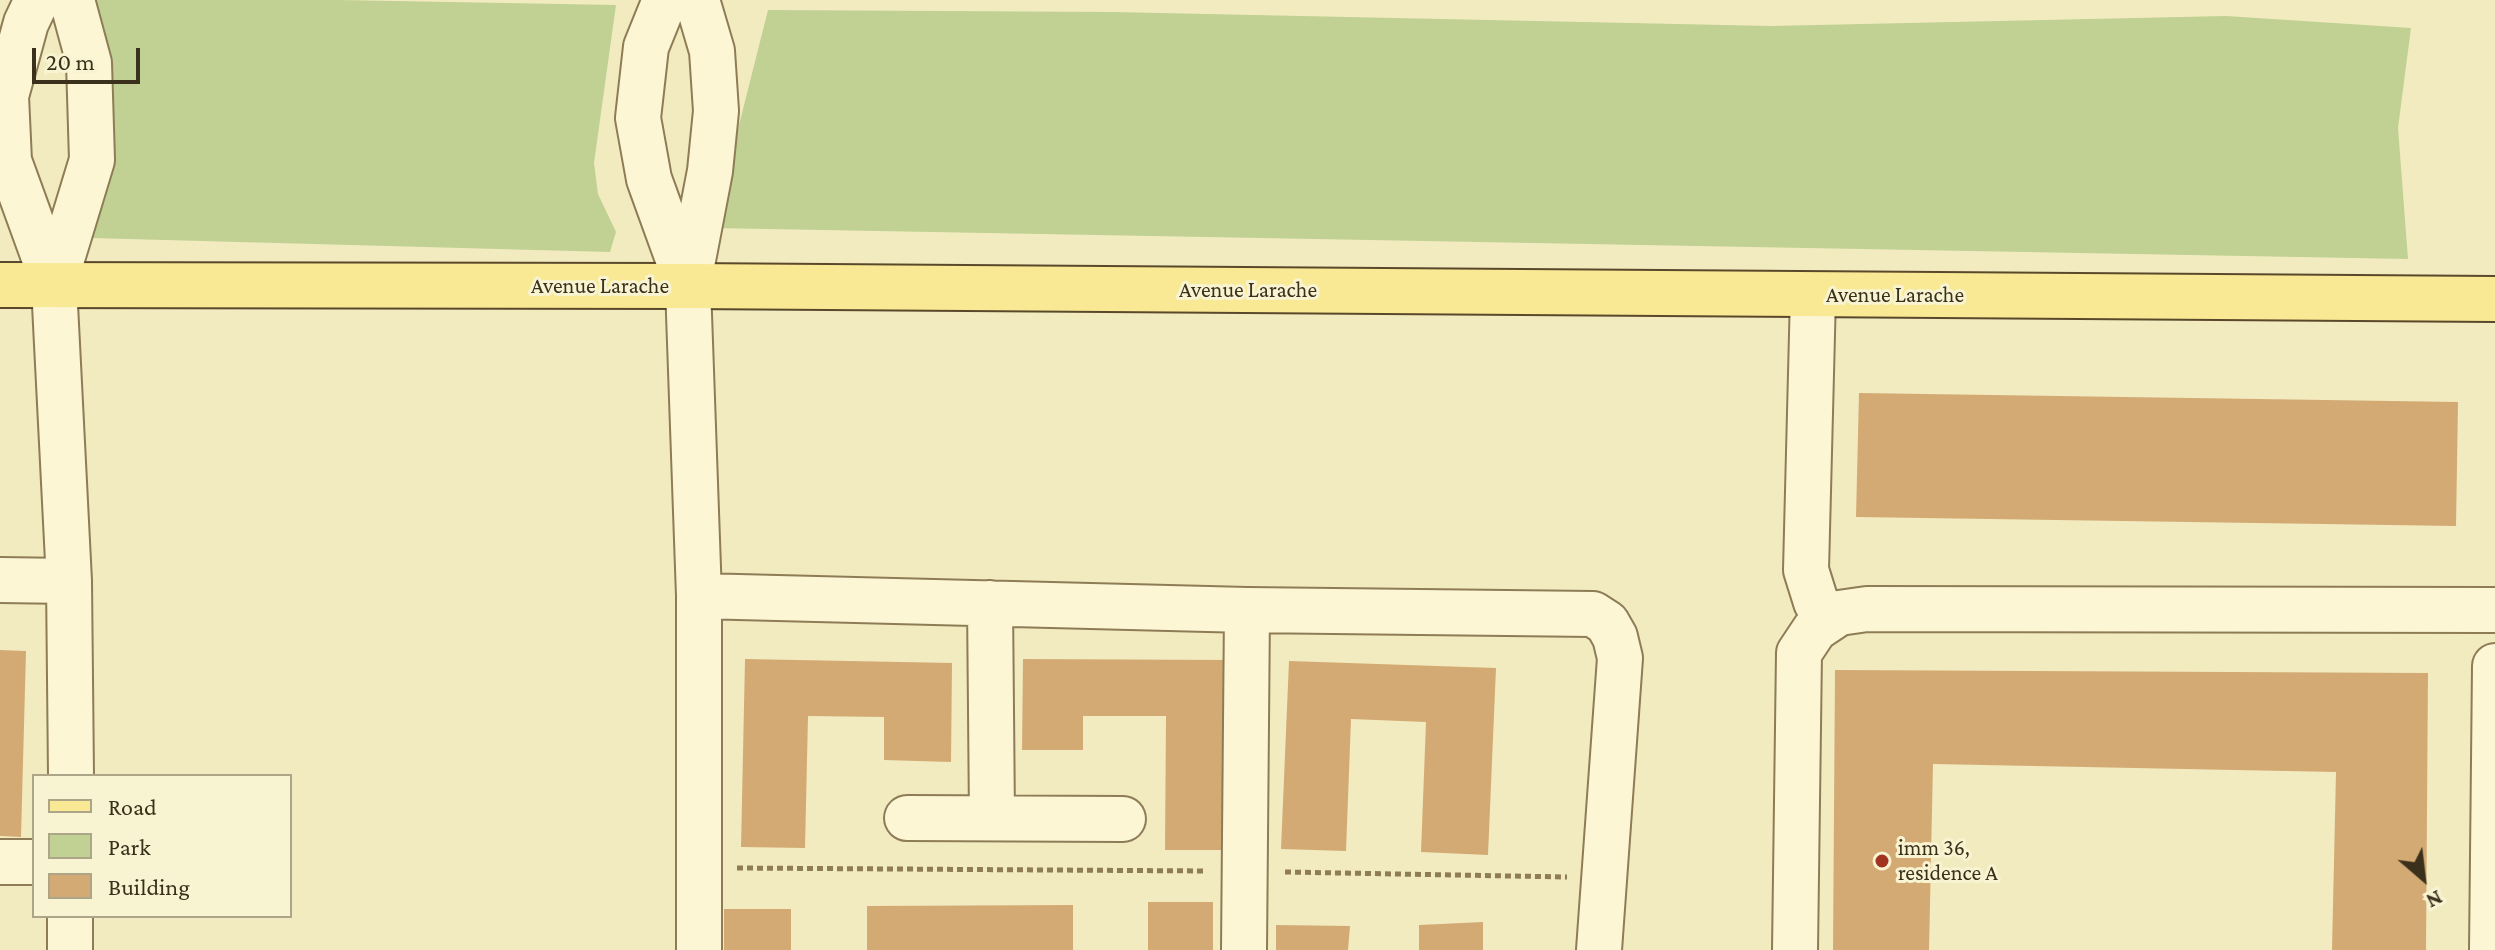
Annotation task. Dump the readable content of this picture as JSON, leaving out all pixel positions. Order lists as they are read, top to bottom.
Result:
{
  "streets": {
    "main road": ["Avenue Larache"]
  },
  "places": ["imm 36, residence A"],
  "legend": ["Road", "Park", "Building"],
  "scale_bar": "20 m",
  "north": "bottom right"
}
